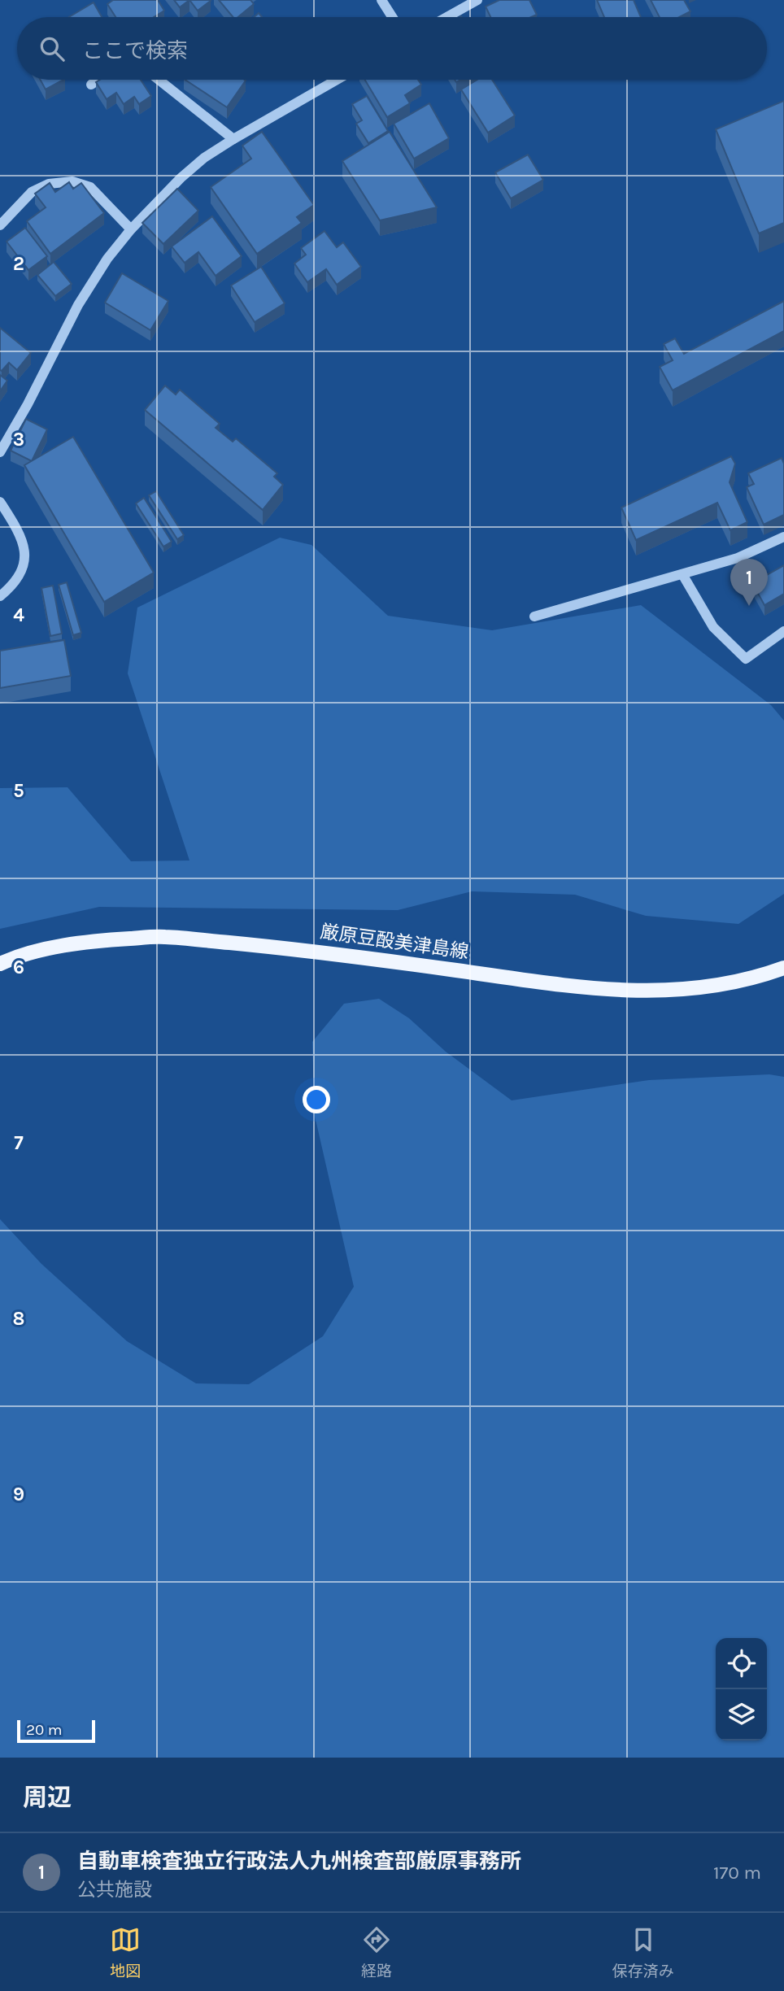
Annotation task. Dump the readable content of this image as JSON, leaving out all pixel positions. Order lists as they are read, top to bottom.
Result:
{
  "streets": {
    "main road": ["厳原豆酘美津島線"]
  },
  "scale_bar": "20 m",
  "page": {
    "search": "ここで検索",
    "pins": "1",
    "scale": "20 m",
    "heading": "周辺",
    "list": [
      {
        "mark": "1",
        "name": "自動車検査独立行政法人九州検査部厳原事務所",
        "note": "公共施設",
        "value": "170 m"
      }
    ],
    "nav": ["地図", "経路", "保存済み"]
  },
  "grid": {
    "rows": [
      "2",
      "3",
      "4",
      "5",
      "6",
      "7",
      "8",
      "9"
    ]
  }
}
